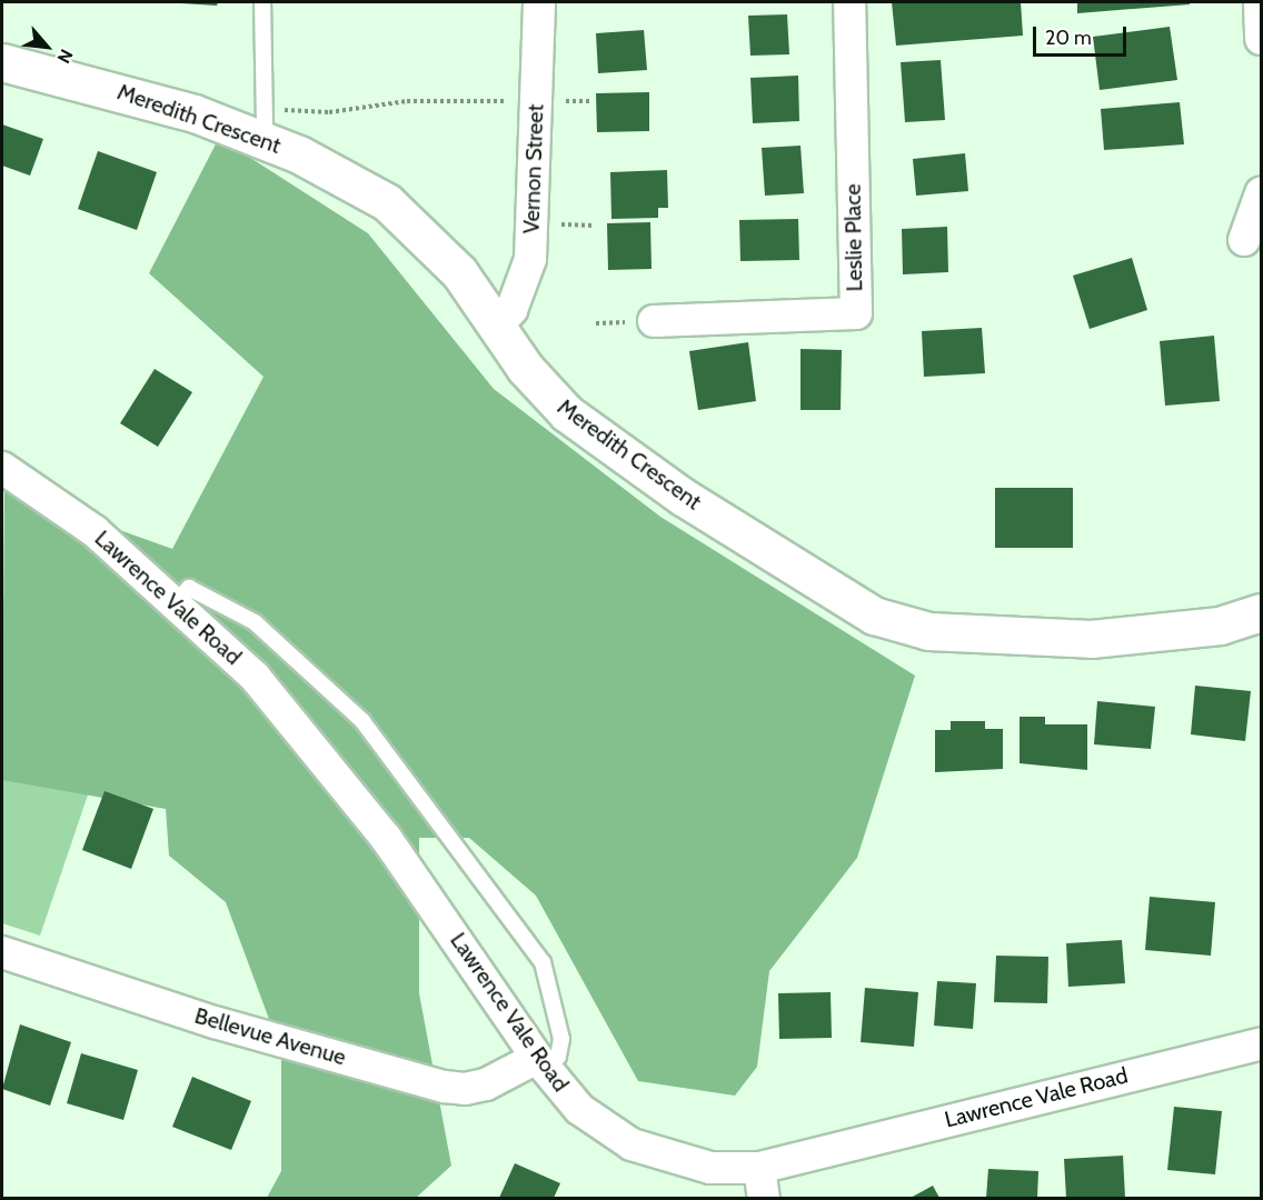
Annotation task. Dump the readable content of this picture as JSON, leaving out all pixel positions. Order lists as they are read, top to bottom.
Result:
{
  "streets": {
    "street": [
      "Meredith Crescent",
      "Vernon Street",
      "Leslie Place",
      "Lawrence Vale Road",
      "Bellevue Avenue"
    ]
  },
  "crossings": [
    ["Meredith Crescent", "Vernon Street"],
    ["Lawrence Vale Road", "Bellevue Avenue"]
  ],
  "scale_bar": "20 m",
  "north": "bottom right"
}
